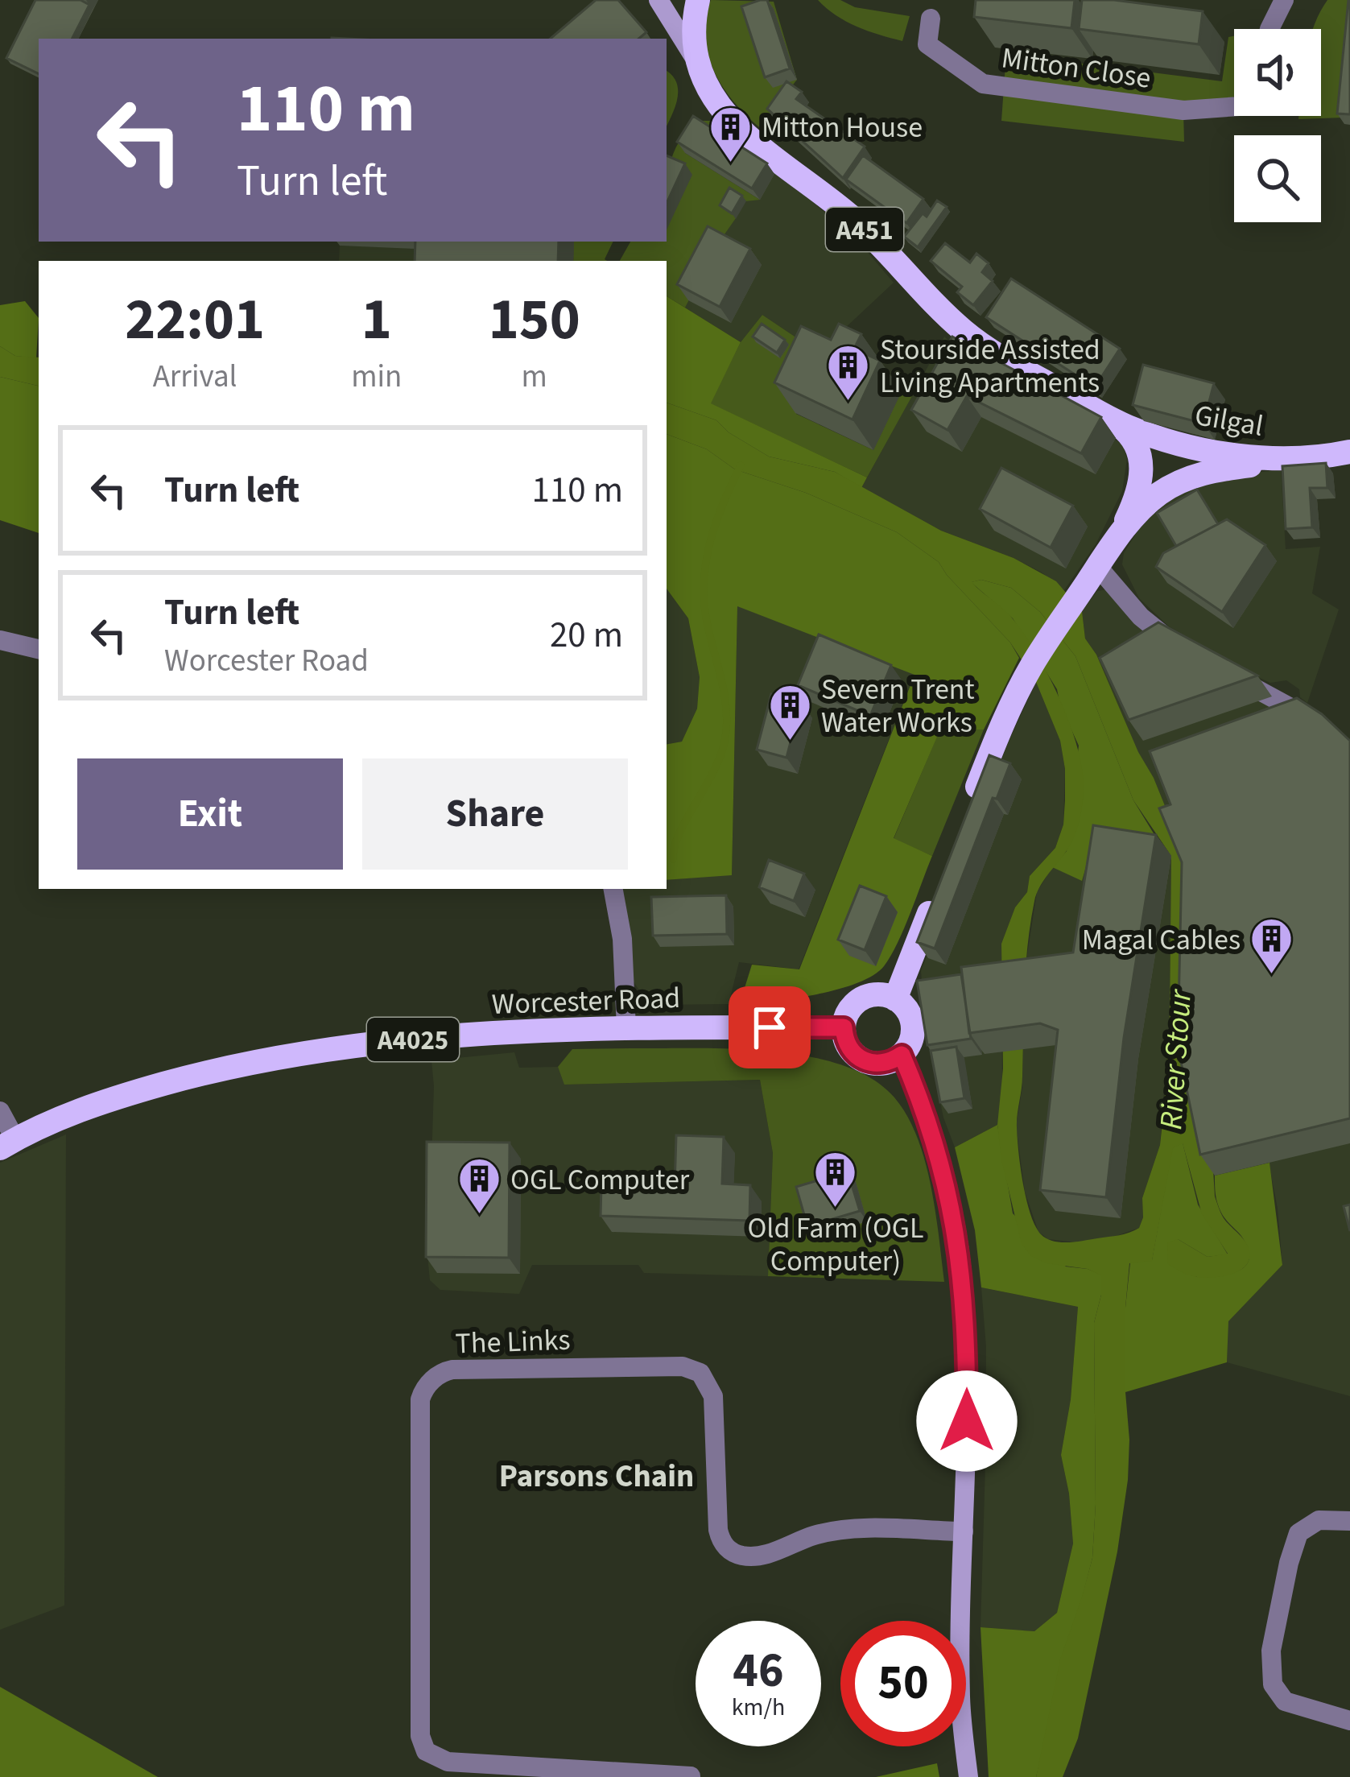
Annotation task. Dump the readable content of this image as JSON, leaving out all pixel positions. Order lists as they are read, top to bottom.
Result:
{
  "streets": {
    "main road": [
      "A451",
      "Gilgal",
      "Worcester Road",
      "A4025"
    ],
    "street": ["Mitton Close", "The Links"]
  },
  "crossings": [
    ["A451", "Gilgal"]
  ],
  "districts": ["Parsons Chain"],
  "water": ["River Stour"],
  "places": {
    "building": [
      "Mitton House",
      "Stourside Assisted Living Apartments",
      "Severn Trent Water Works",
      "Magal Cables",
      "Old Farm (OGL Computer)",
      "OGL Computer"
    ]
  },
  "page": {
    "turn": ["110 m", "Turn left"],
    "eta": [
      "22:01",
      "Arrival",
      "1",
      "min",
      "150",
      "m"
    ],
    "list": [
      {
        "name": "Turn left",
        "value": "110 m"
      },
      {
        "name": "Turn left",
        "note": "Worcester Road",
        "value": "20 m"
      }
    ],
    "buttons": ["Exit", "Share"],
    "speed": "46 km/h",
    "limit": "50"
  }
}
